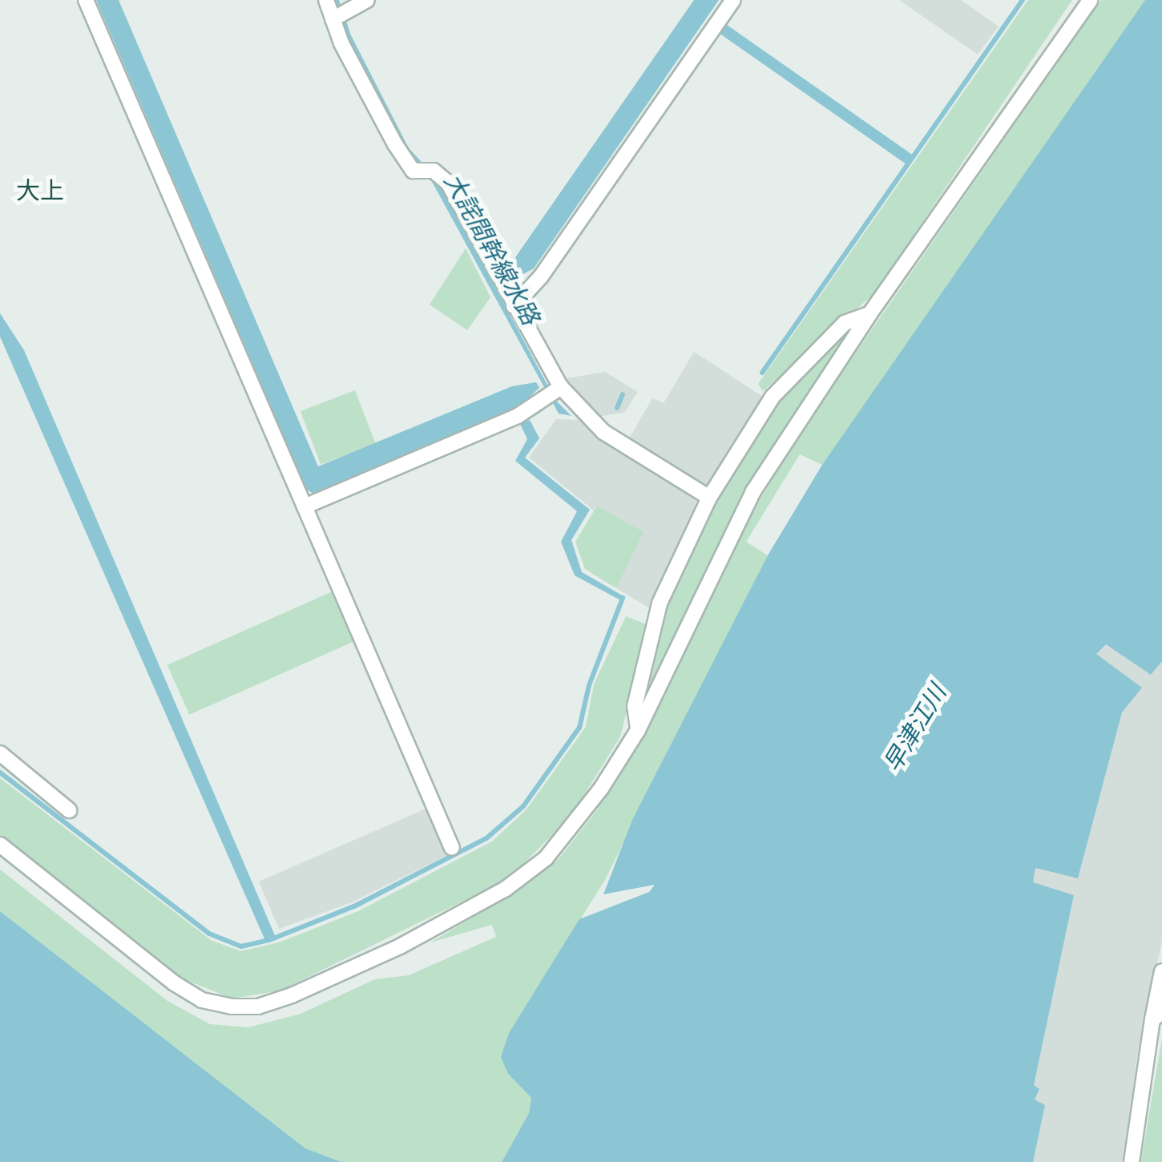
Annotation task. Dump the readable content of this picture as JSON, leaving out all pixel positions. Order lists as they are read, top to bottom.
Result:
{
  "districts": ["大上"],
  "water": ["大詫間幹線水路", "早津江川"]
}
